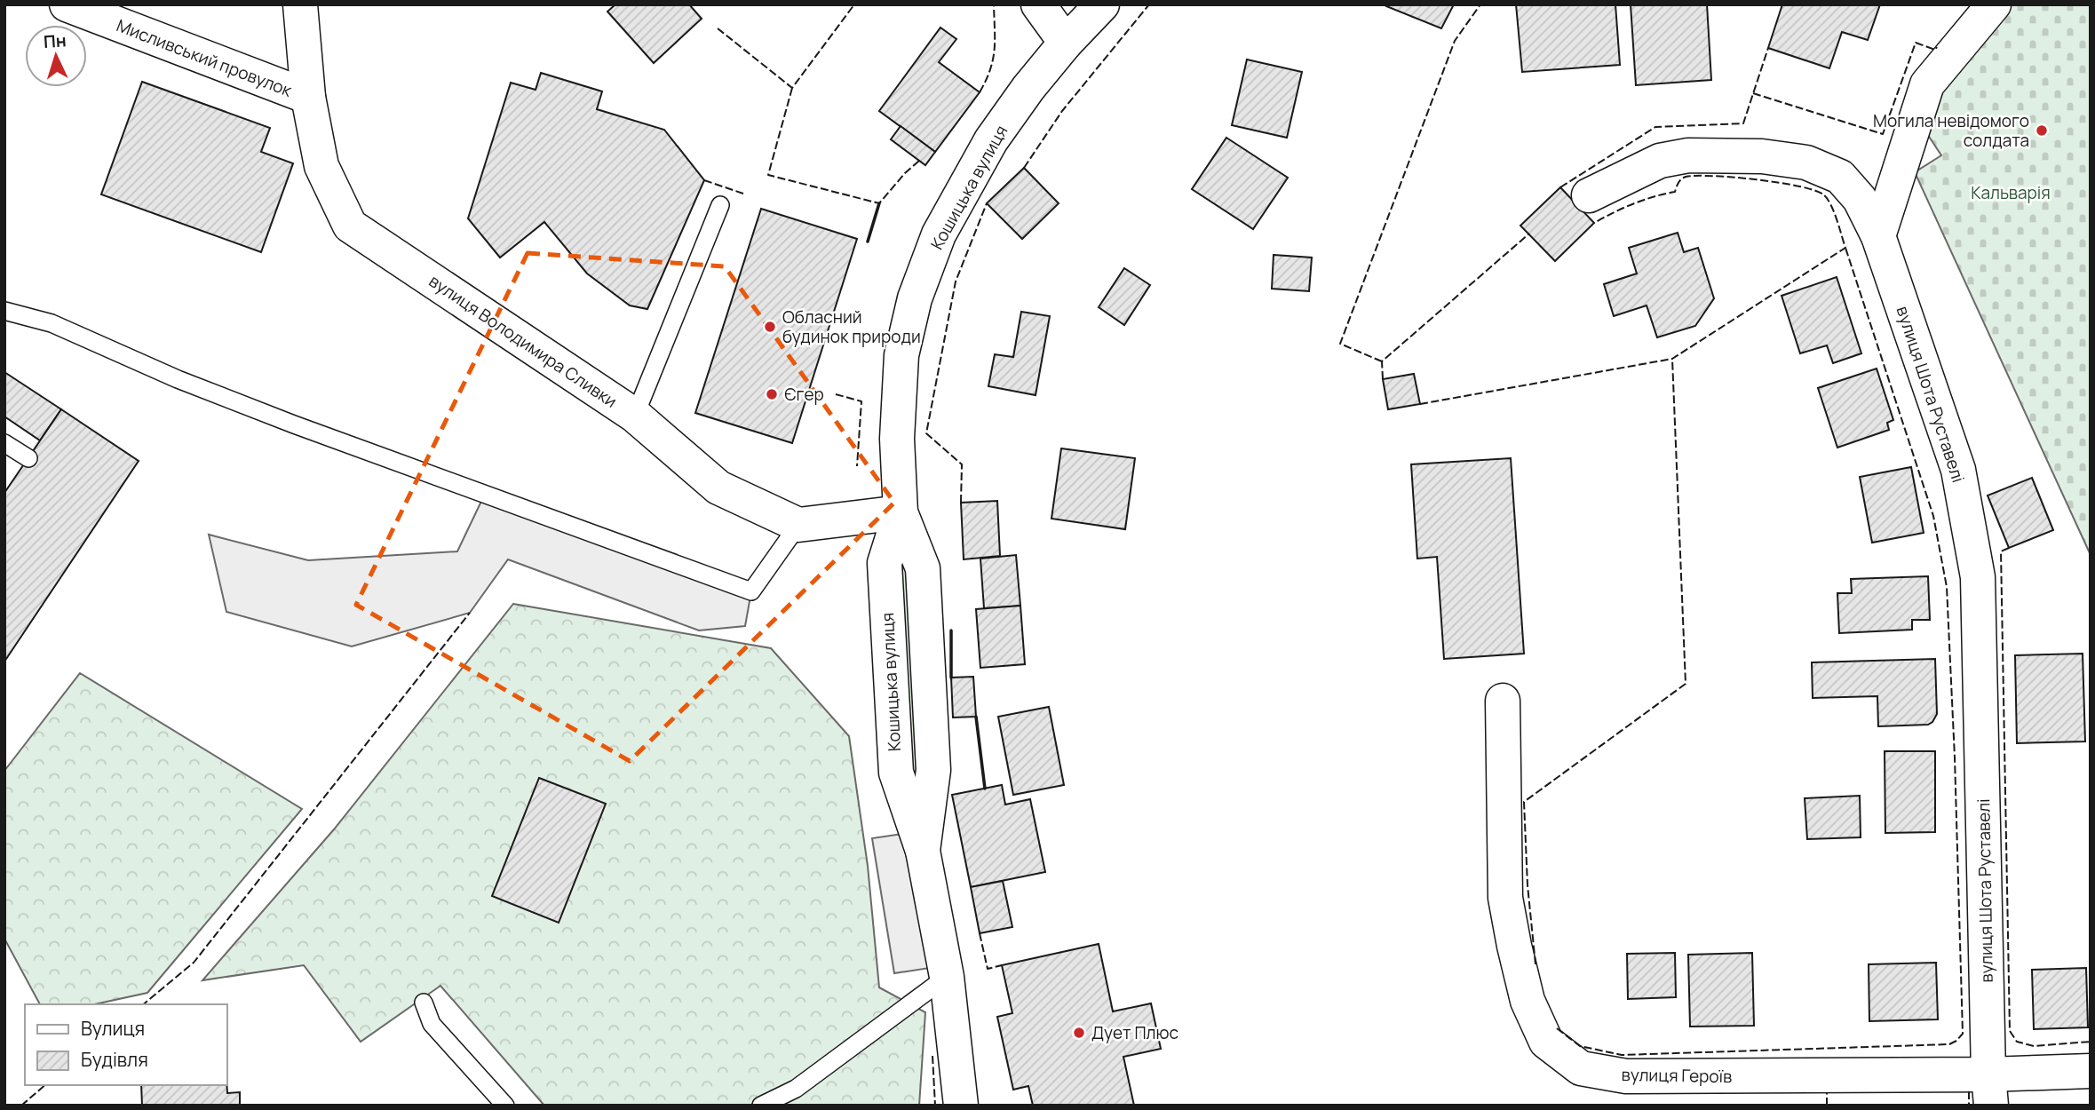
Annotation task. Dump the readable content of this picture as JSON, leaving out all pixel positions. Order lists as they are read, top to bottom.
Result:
{
  "streets": {
    "street": [
      "Мисливський провулок",
      "Кошицька вулиця",
      "вулиця Володимира Сливки",
      "вулиця Шота Руставелі",
      "вулиця Героїв"
    ]
  },
  "crossings": [
    ["Мисливський провулок", "вулиця Володимира Сливки"],
    ["вулиця Шота Руставелі", "вулиця Героїв"]
  ],
  "parks": ["Кальварія"],
  "places": [
    "Могила невідомого солдата",
    "Обласний будинок природи",
    "Єгер",
    "Дует Плюс"
  ],
  "legend": ["Вулиця", "Будівля"],
  "north": "top"
}
